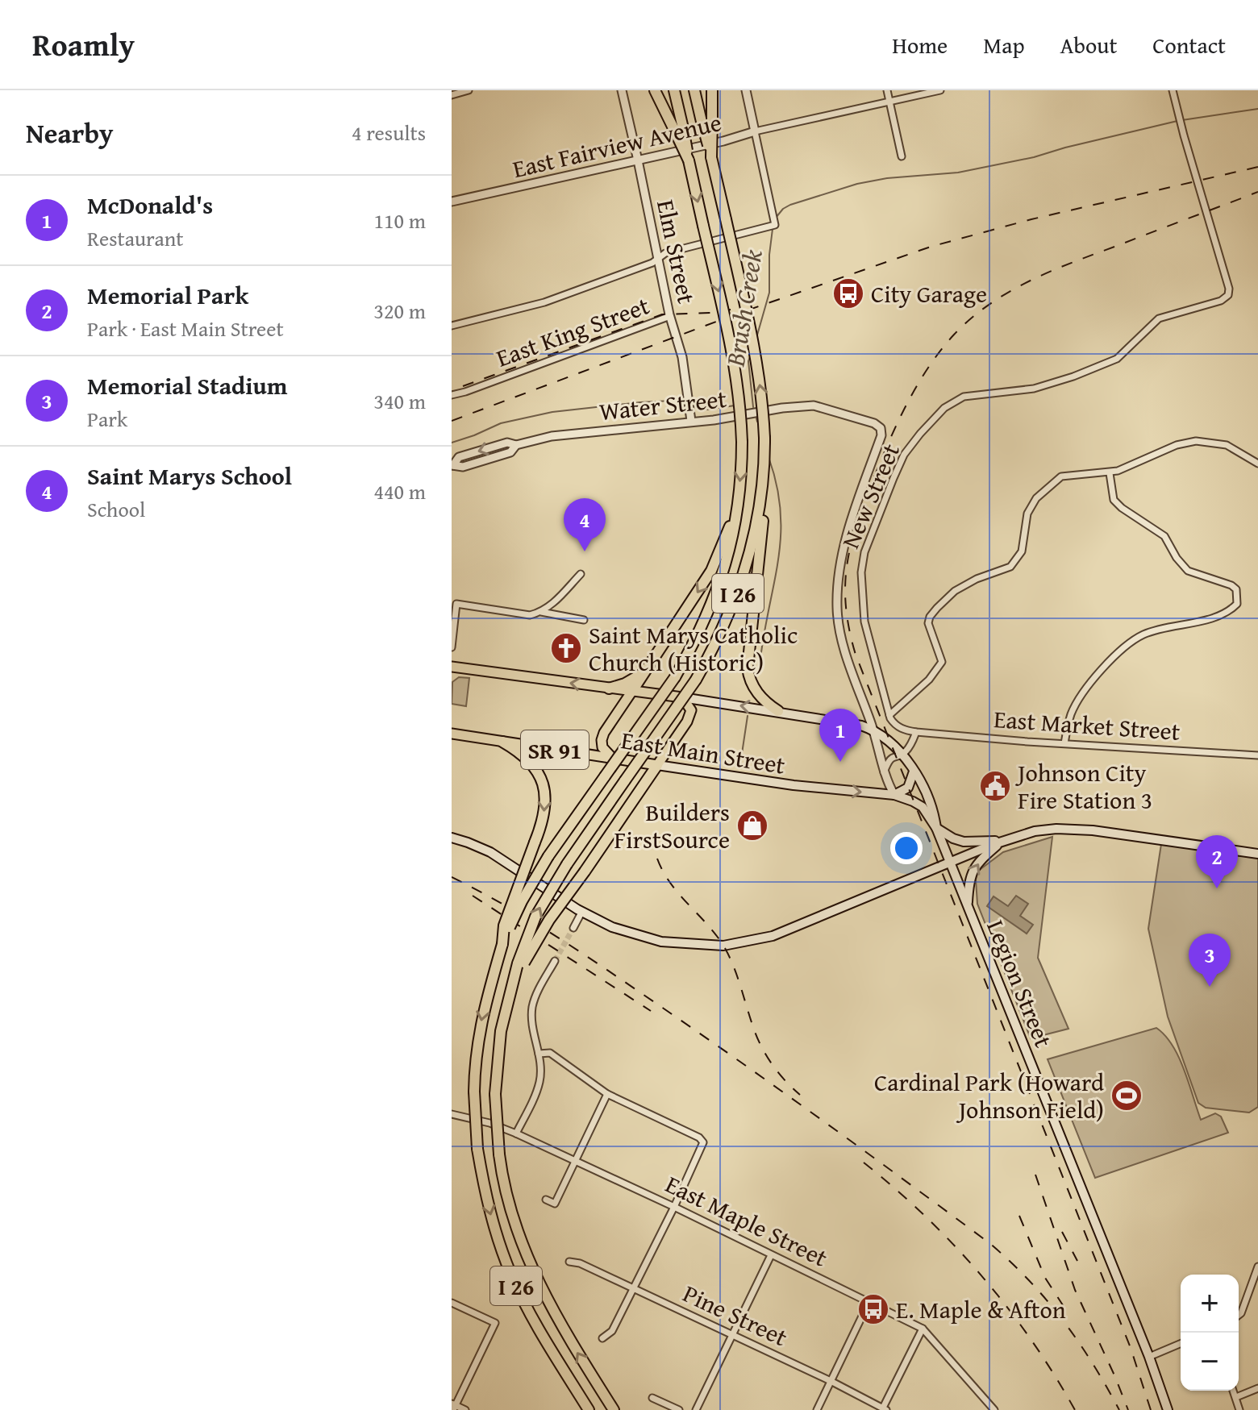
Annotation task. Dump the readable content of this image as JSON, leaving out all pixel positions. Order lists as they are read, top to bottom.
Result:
{
  "streets": {
    "highway": ["I 26"],
    "main road": ["SR 91", "East Main Street", "Legion Street"],
    "street": [
      "East Fairview Avenue",
      "Elm Street",
      "East King Street",
      "Water Street",
      "New Street",
      "East Market Street",
      "East Maple Street",
      "Pine Street"
    ]
  },
  "crossings": [
    ["East Fairview Avenue", "Elm Street"],
    ["Elm Street", "East King Street"],
    ["Elm Street", "Water Street"],
    ["Water Street", "SR 91"],
    ["Water Street", "Legion Street"],
    ["SR 91", "East Main Street"],
    ["SR 91", "Legion Street"],
    ["East Main Street", "Legion Street"]
  ],
  "water": ["Brush Creek"],
  "places": {
    "bus stop": ["City Garage", "E. Maple & Afton"],
    "church": ["Saint Marys Catholic Church (Historic)"],
    "public building": ["Johnson City Fire Station 3"],
    "shop": ["Builders FirstSource"],
    "sports": ["Cardinal Park (Howard Johnson Field)"]
  },
  "page": {
    "header": "Roamly",
    "nav": [
      "Home",
      "Map",
      "About",
      "Contact"
    ],
    "heading": ["Nearby", "4 results"],
    "list": [
      {
        "mark": "1",
        "name": "McDonald's",
        "note": "Restaurant",
        "value": "110 m"
      },
      {
        "mark": "2",
        "name": "Memorial Park",
        "note": "Park · East Main Street",
        "value": "320 m"
      },
      {
        "mark": "3",
        "name": "Memorial Stadium",
        "note": "Park",
        "value": "340 m"
      },
      {
        "mark": "4",
        "name": "Saint Marys School",
        "note": "School",
        "value": "440 m"
      }
    ],
    "pins": [
      "4",
      "1",
      "2",
      "3"
    ],
    "map_buttons": ["+", "−"]
  }
}
